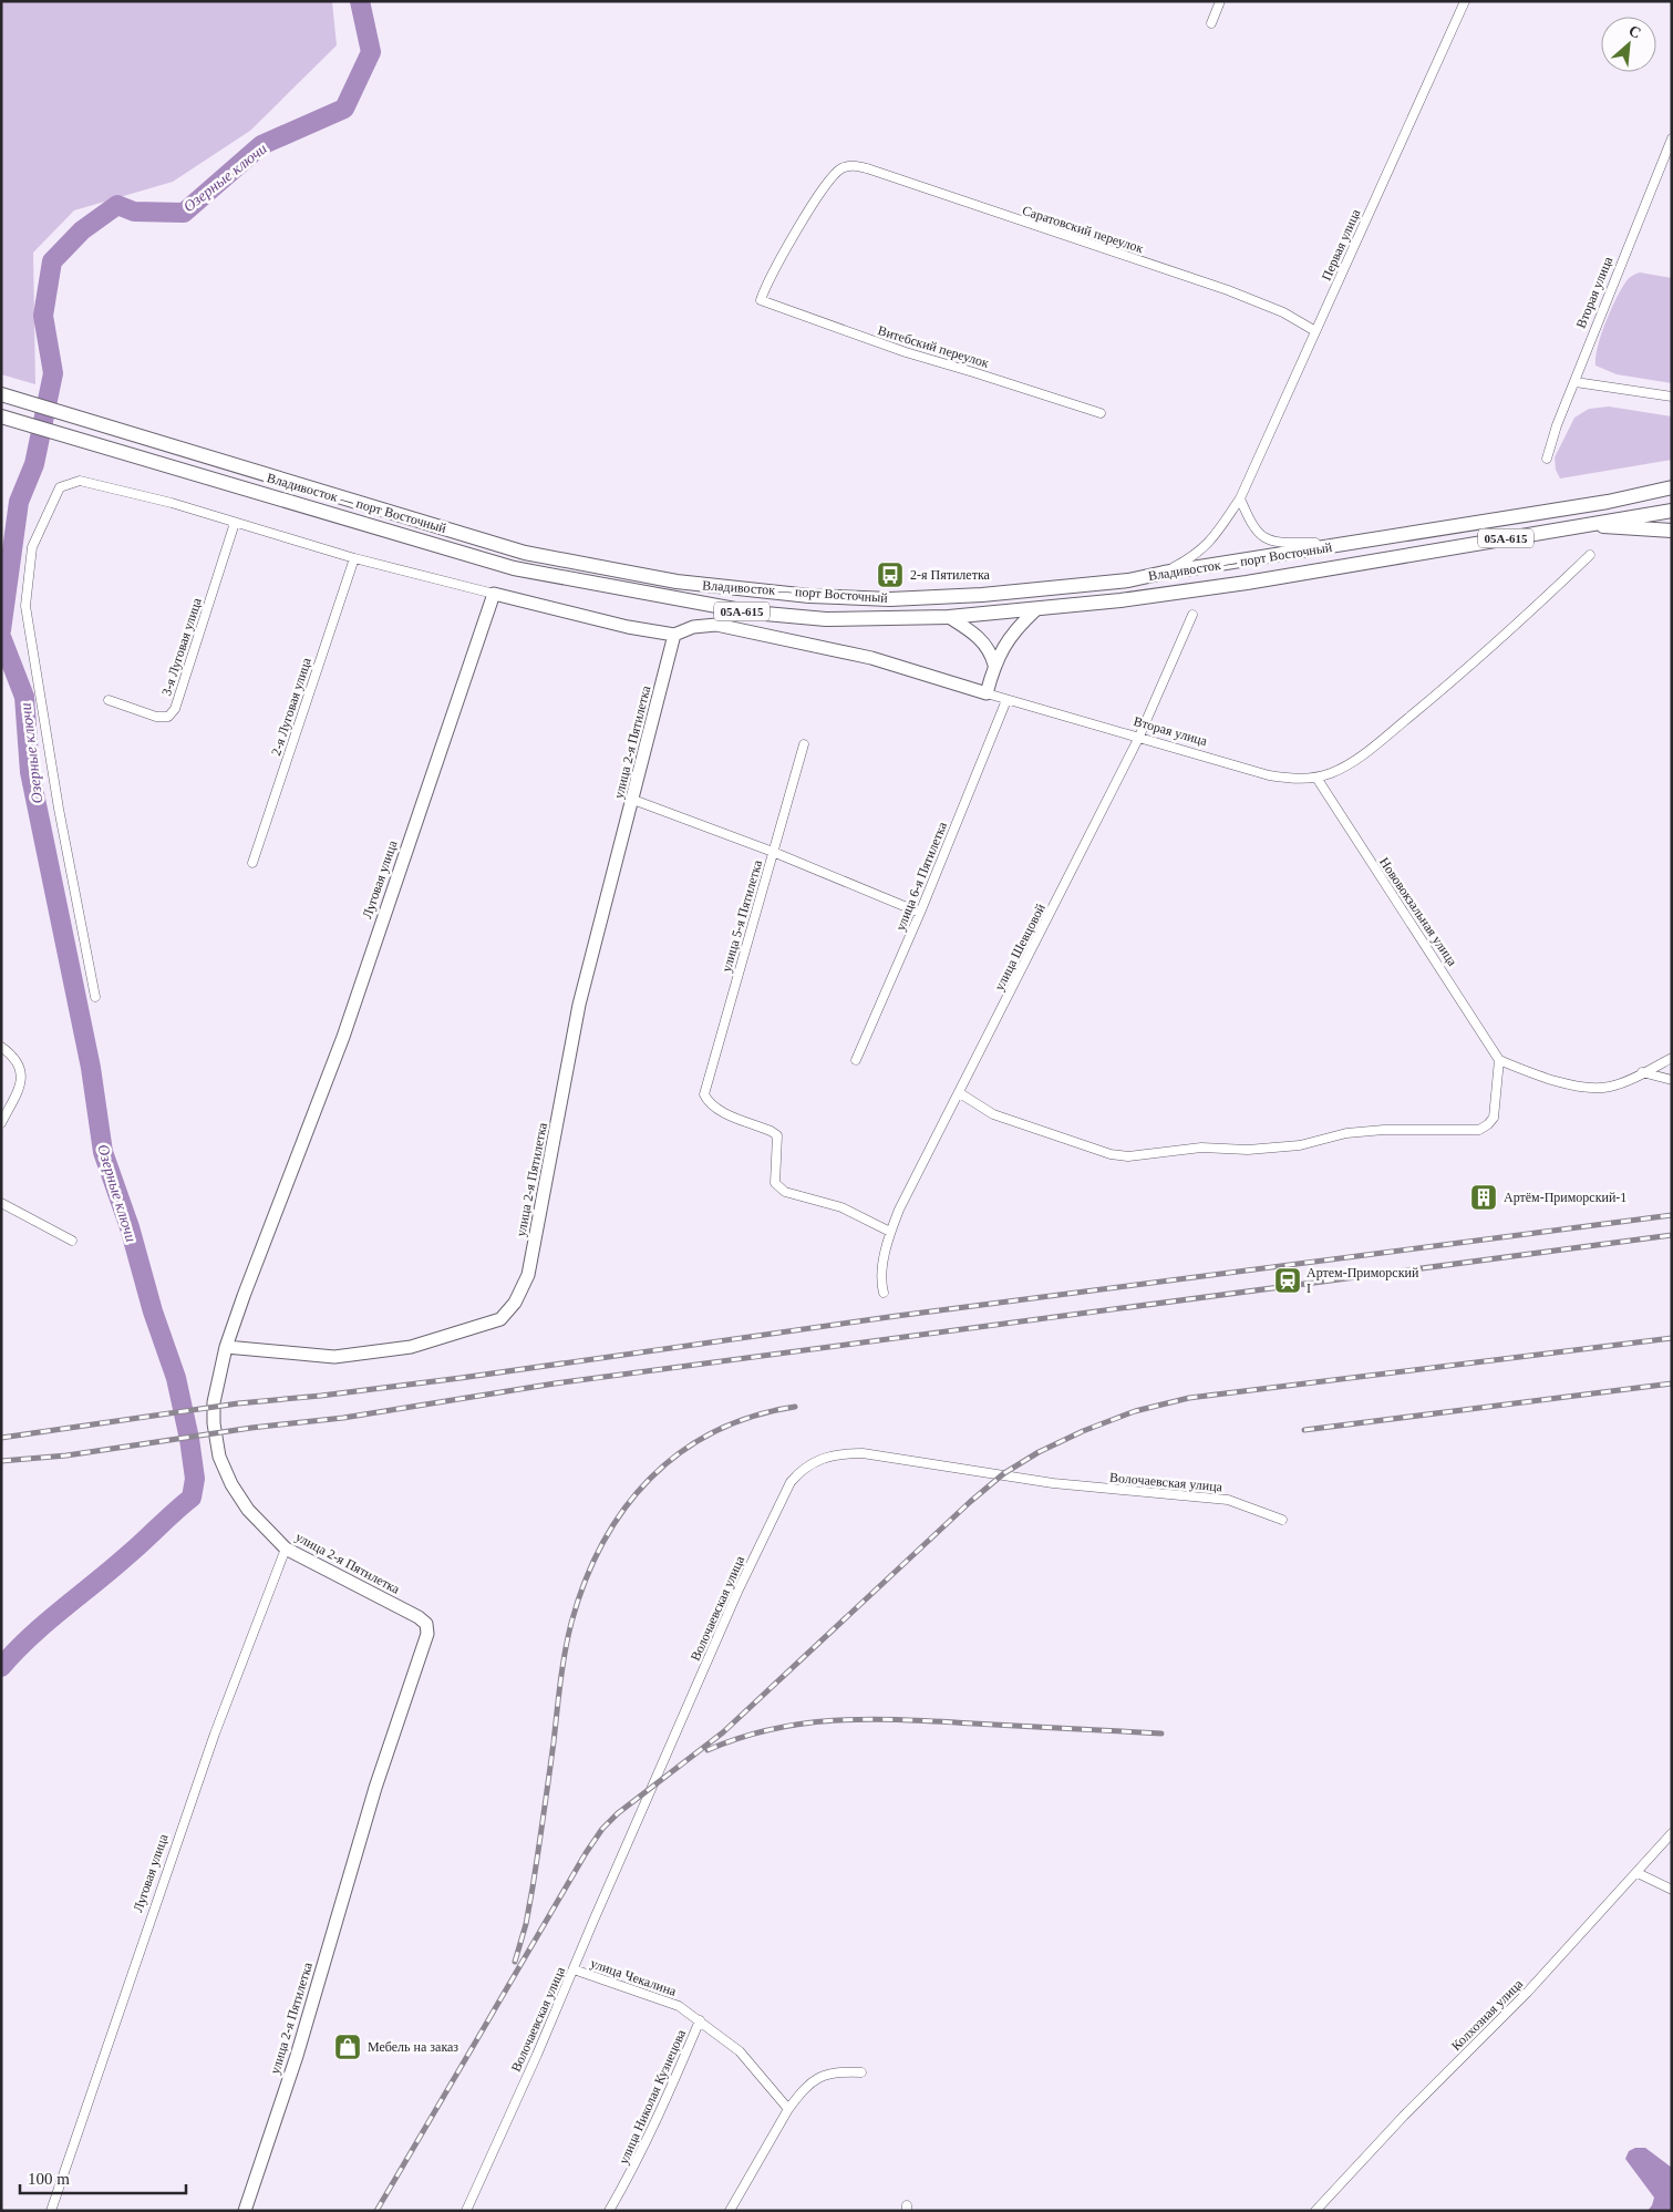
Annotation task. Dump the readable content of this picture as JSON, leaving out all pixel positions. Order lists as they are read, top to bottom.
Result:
{
  "streets": {
    "highway": ["Владивосток — порт Восточный", "05А-615"],
    "main road": ["Вторая улица", "улица 2-я Пятилетка", "Луговая улица"],
    "street": [
      "Саратовский переулок",
      "Первая улица",
      "Витебский переулок",
      "3-я Луговая улица",
      "2-я Луговая улица",
      "улица 6-я Пятилетка",
      "Нововокзальная улица",
      "улица 5-я Пятилетка",
      "улица Шевцовой",
      "Волочаевская улица",
      "улица Чекалина",
      "Колхозная улица",
      "улица Николая Кузнецова"
    ]
  },
  "crossings": [
    ["Саратовский переулок", "Первая улица"],
    ["Саратовский переулок", "Витебский переулок"],
    ["Первая улица", "Владивосток — порт Восточный"],
    ["Вторая улица", "улица 2-я Пятилетка"],
    ["Вторая улица", "улица 6-я Пятилетка"],
    ["Вторая улица", "Нововокзальная улица"],
    ["Вторая улица", "улица Шевцовой"],
    ["улица 2-я Пятилетка", "Луговая улица"],
    ["улица 5-я Пятилетка", "улица Шевцовой"],
    ["Волочаевская улица", "улица Чекалина"],
    ["улица Чекалина", "улица Николая Кузнецова"]
  ],
  "water": ["Озерные ключи"],
  "places": {
    "bus stop": ["2-я Пятилетка"],
    "building": ["Артём-Приморский-1"],
    "station": ["Артем-Приморский I"],
    "shop": ["Мебель на заказ"]
  },
  "scale_bar": "100 m",
  "north": "top right"
}
